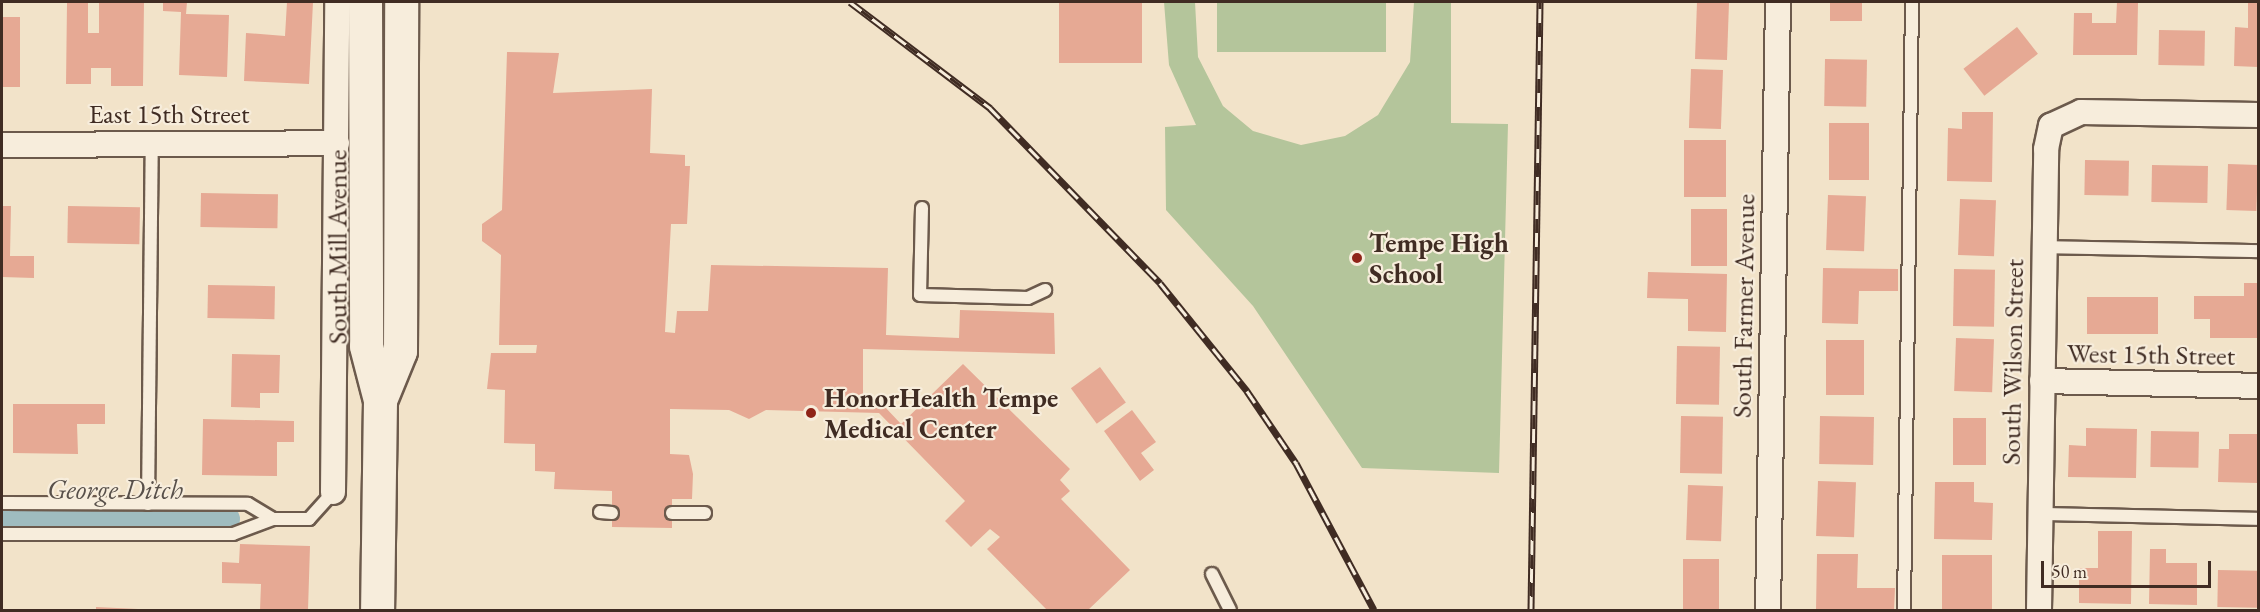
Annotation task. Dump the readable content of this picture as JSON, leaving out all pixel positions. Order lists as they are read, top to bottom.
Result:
{
  "streets": {
    "main road": ["South Mill Avenue"],
    "street": [
      "East 15th Street",
      "South Farmer Avenue",
      "West 15th Street",
      "South Wilson Street"
    ]
  },
  "crossings": [
    ["East 15th Street", "South Mill Avenue"],
    ["West 15th Street", "South Wilson Street"]
  ],
  "water": ["George Ditch"],
  "places": ["Tempe High School", "HonorHealth Tempe Medical Center"],
  "scale_bar": "50 m"
}
